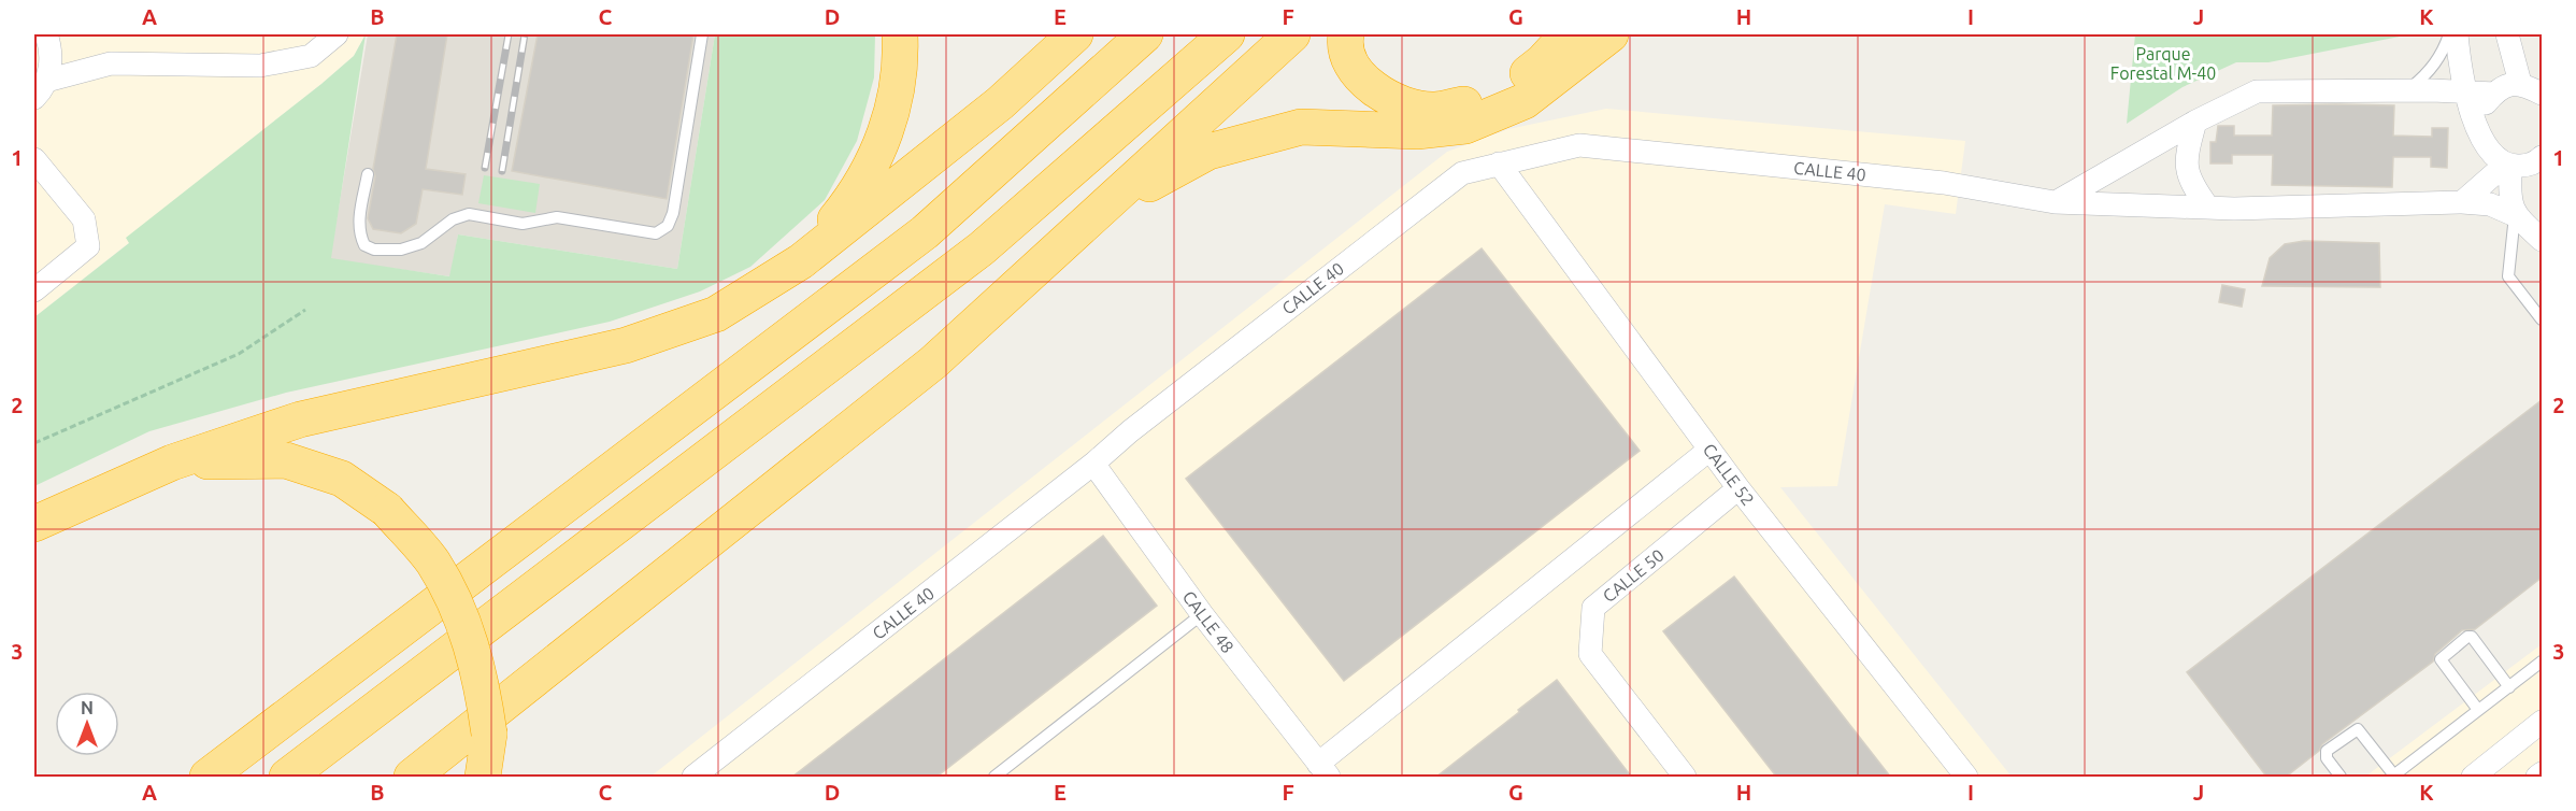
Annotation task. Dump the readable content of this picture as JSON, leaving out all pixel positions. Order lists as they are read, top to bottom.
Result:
{
  "streets": {
    "street": [
      "CALLE 40",
      "CALLE 52",
      "CALLE 50",
      "CALLE 48"
    ]
  },
  "crossings": [
    ["CALLE 40", "CALLE 52"],
    ["CALLE 40", "CALLE 48"],
    ["CALLE 52", "CALLE 50"]
  ],
  "parks": ["Parque Forestal M-40"],
  "north": "top",
  "grid": {
    "columns": [
      "A",
      "B",
      "C",
      "D",
      "E",
      "F",
      "G",
      "H",
      "I",
      "J",
      "K"
    ],
    "rows": ["1", "2", "3"]
  }
}
